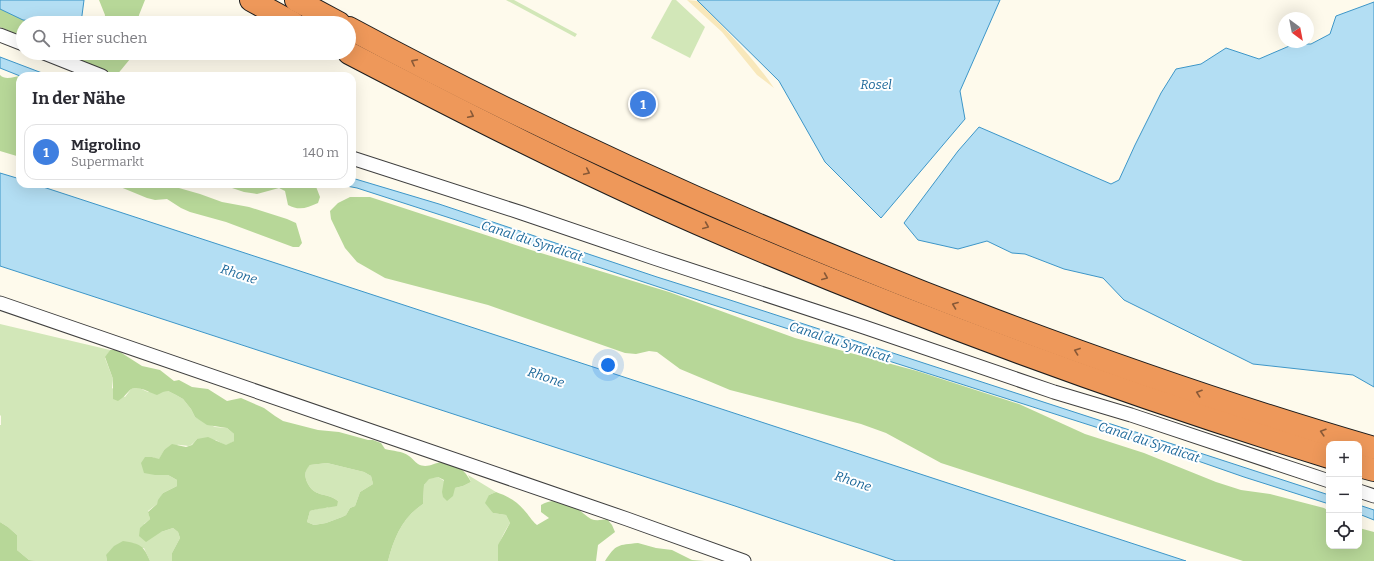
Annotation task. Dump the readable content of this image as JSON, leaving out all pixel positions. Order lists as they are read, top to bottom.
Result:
{
  "water": ["Rosel", "Canal du Syndicat", "Rhone"],
  "north": "bottom right",
  "page": {
    "search": "Hier suchen",
    "heading": "In der Nähe",
    "pins": "1",
    "list": [
      {
        "mark": "1",
        "name": "Migrolino",
        "note": "Supermarkt",
        "value": "140 m"
      }
    ],
    "map_buttons": ["+", "−"]
  }
}
